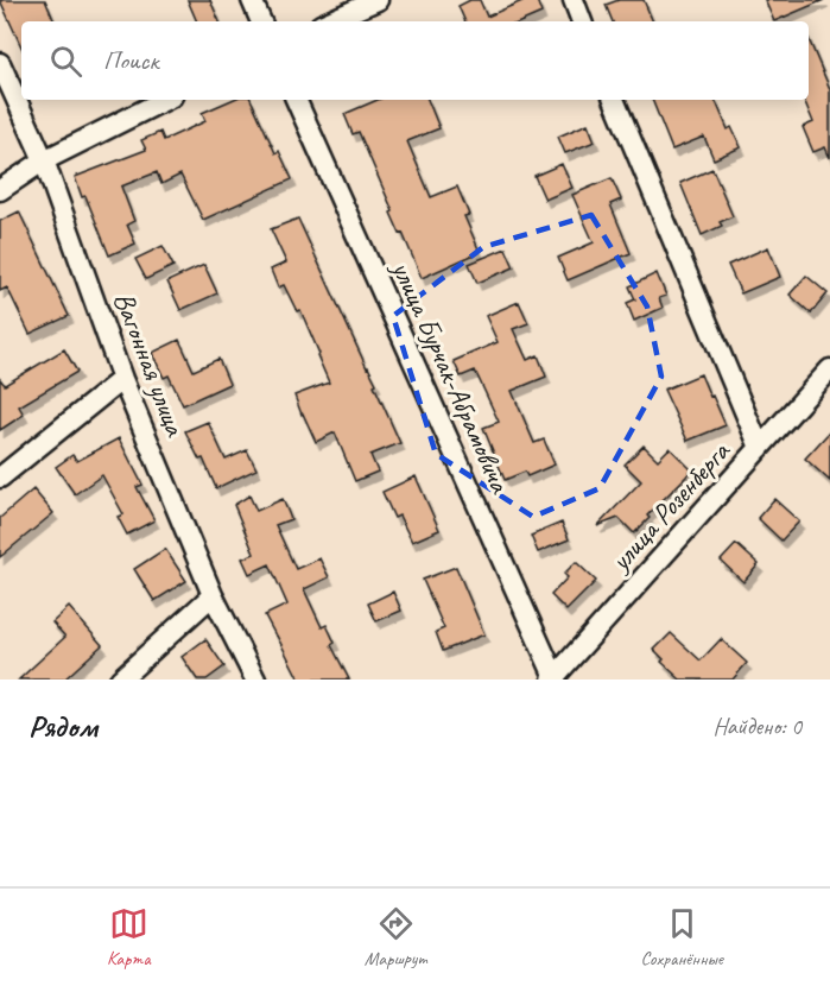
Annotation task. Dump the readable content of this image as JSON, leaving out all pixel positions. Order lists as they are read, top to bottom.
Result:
{
  "streets": {
    "street": ["Вагонная улица", "улица Бурчак-Абрамовича", "улица Розенберга"]
  },
  "crossings": [
    ["улица Бурчак-Абрамовича", "улица Розенберга"]
  ],
  "page": {
    "search": "Поиск",
    "heading": ["Рядом", "Найдено: 0"],
    "nav": ["Карта", "Маршрут", "Сохранённые"]
  }
}
